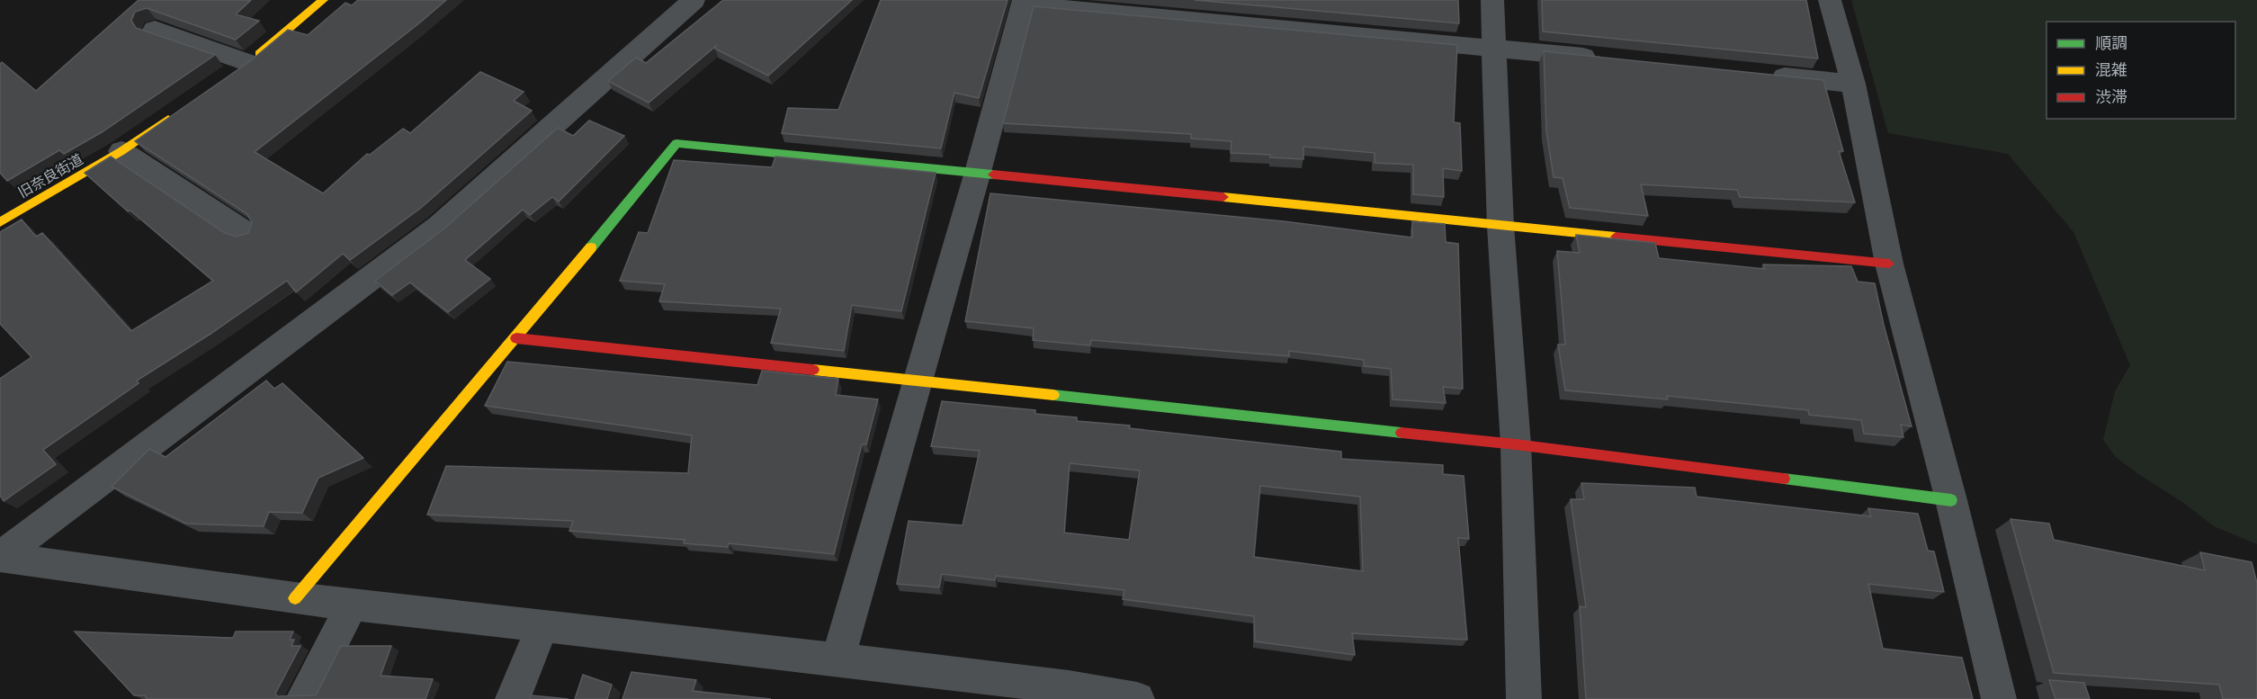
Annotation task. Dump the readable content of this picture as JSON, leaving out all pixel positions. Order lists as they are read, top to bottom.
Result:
{
  "streets": {
    "street": ["旧奈良街道"]
  },
  "legend": ["順調", "混雑", "渋滞"]
}
